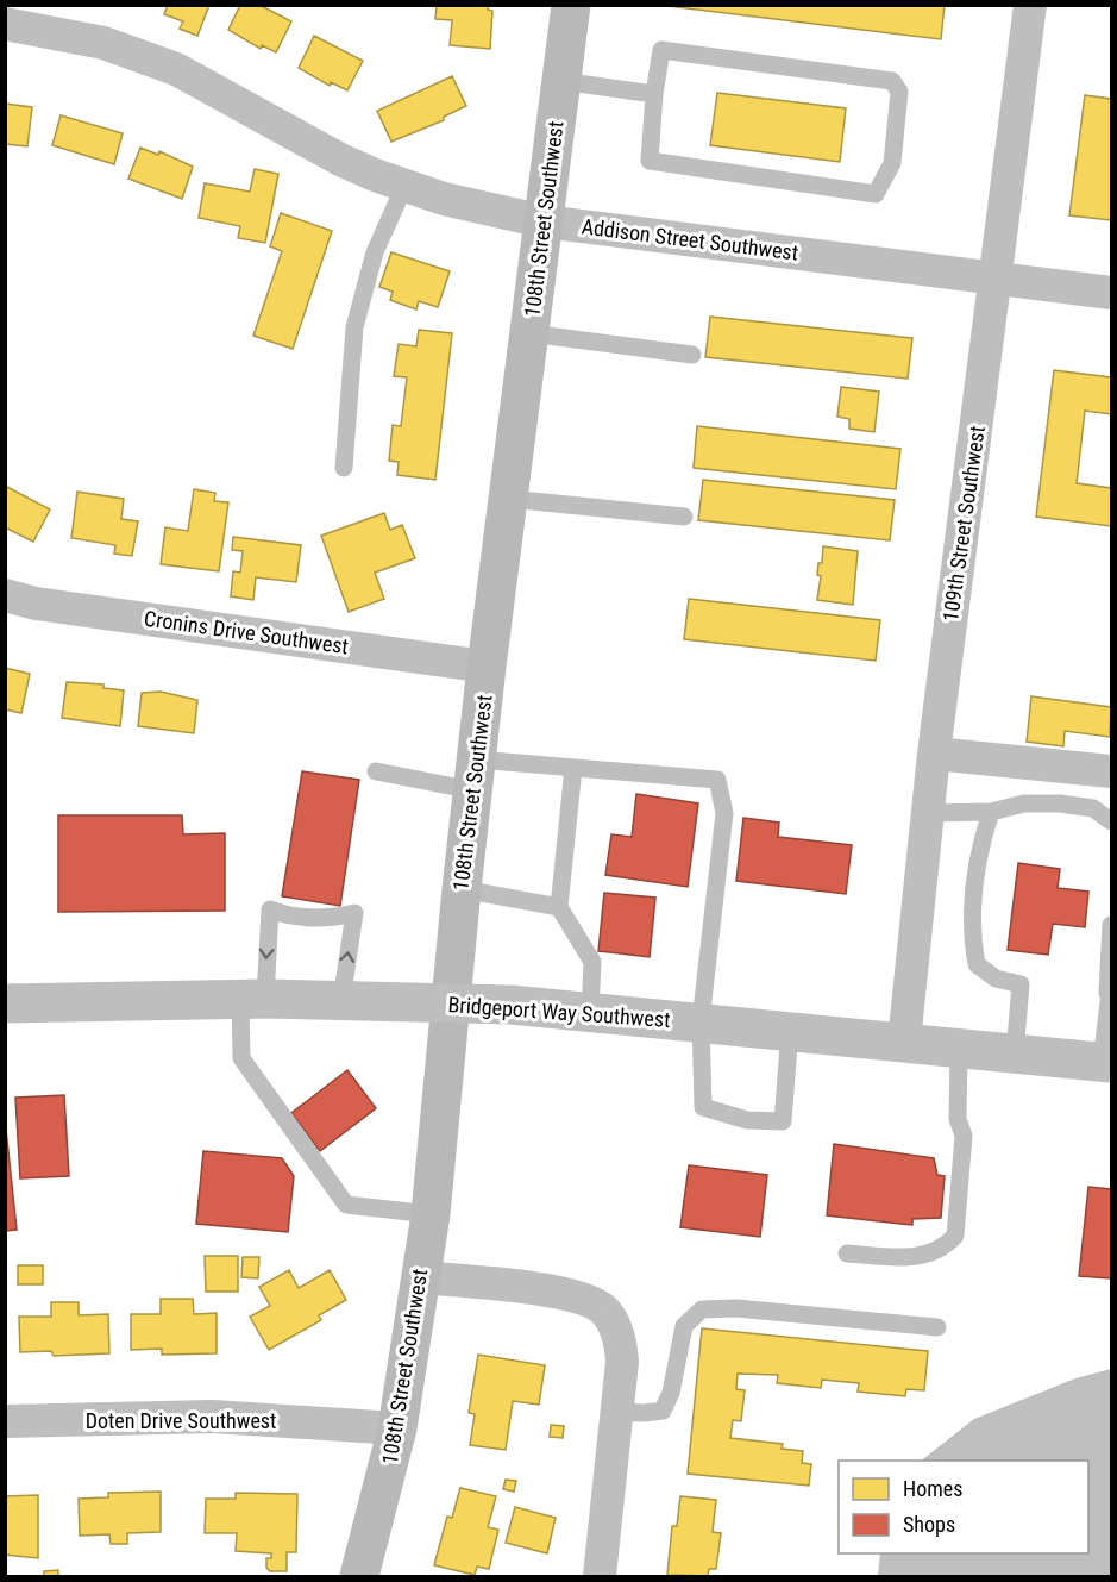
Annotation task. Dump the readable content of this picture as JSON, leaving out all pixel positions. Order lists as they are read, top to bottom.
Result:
{
  "streets": {
    "main road": ["Bridgeport Way Southwest"],
    "street": [
      "108th Street Southwest",
      "Addison Street Southwest",
      "109th Street Southwest",
      "Cronins Drive Southwest",
      "Doten Drive Southwest"
    ]
  },
  "crossings": [
    ["108th Street Southwest", "Addison Street Southwest"],
    ["108th Street Southwest", "Cronins Drive Southwest"],
    ["108th Street Southwest", "Bridgeport Way Southwest"],
    ["108th Street Southwest", "Doten Drive Southwest"],
    ["Addison Street Southwest", "109th Street Southwest"],
    ["109th Street Southwest", "Bridgeport Way Southwest"]
  ],
  "legend": ["Homes", "Shops"]
}
